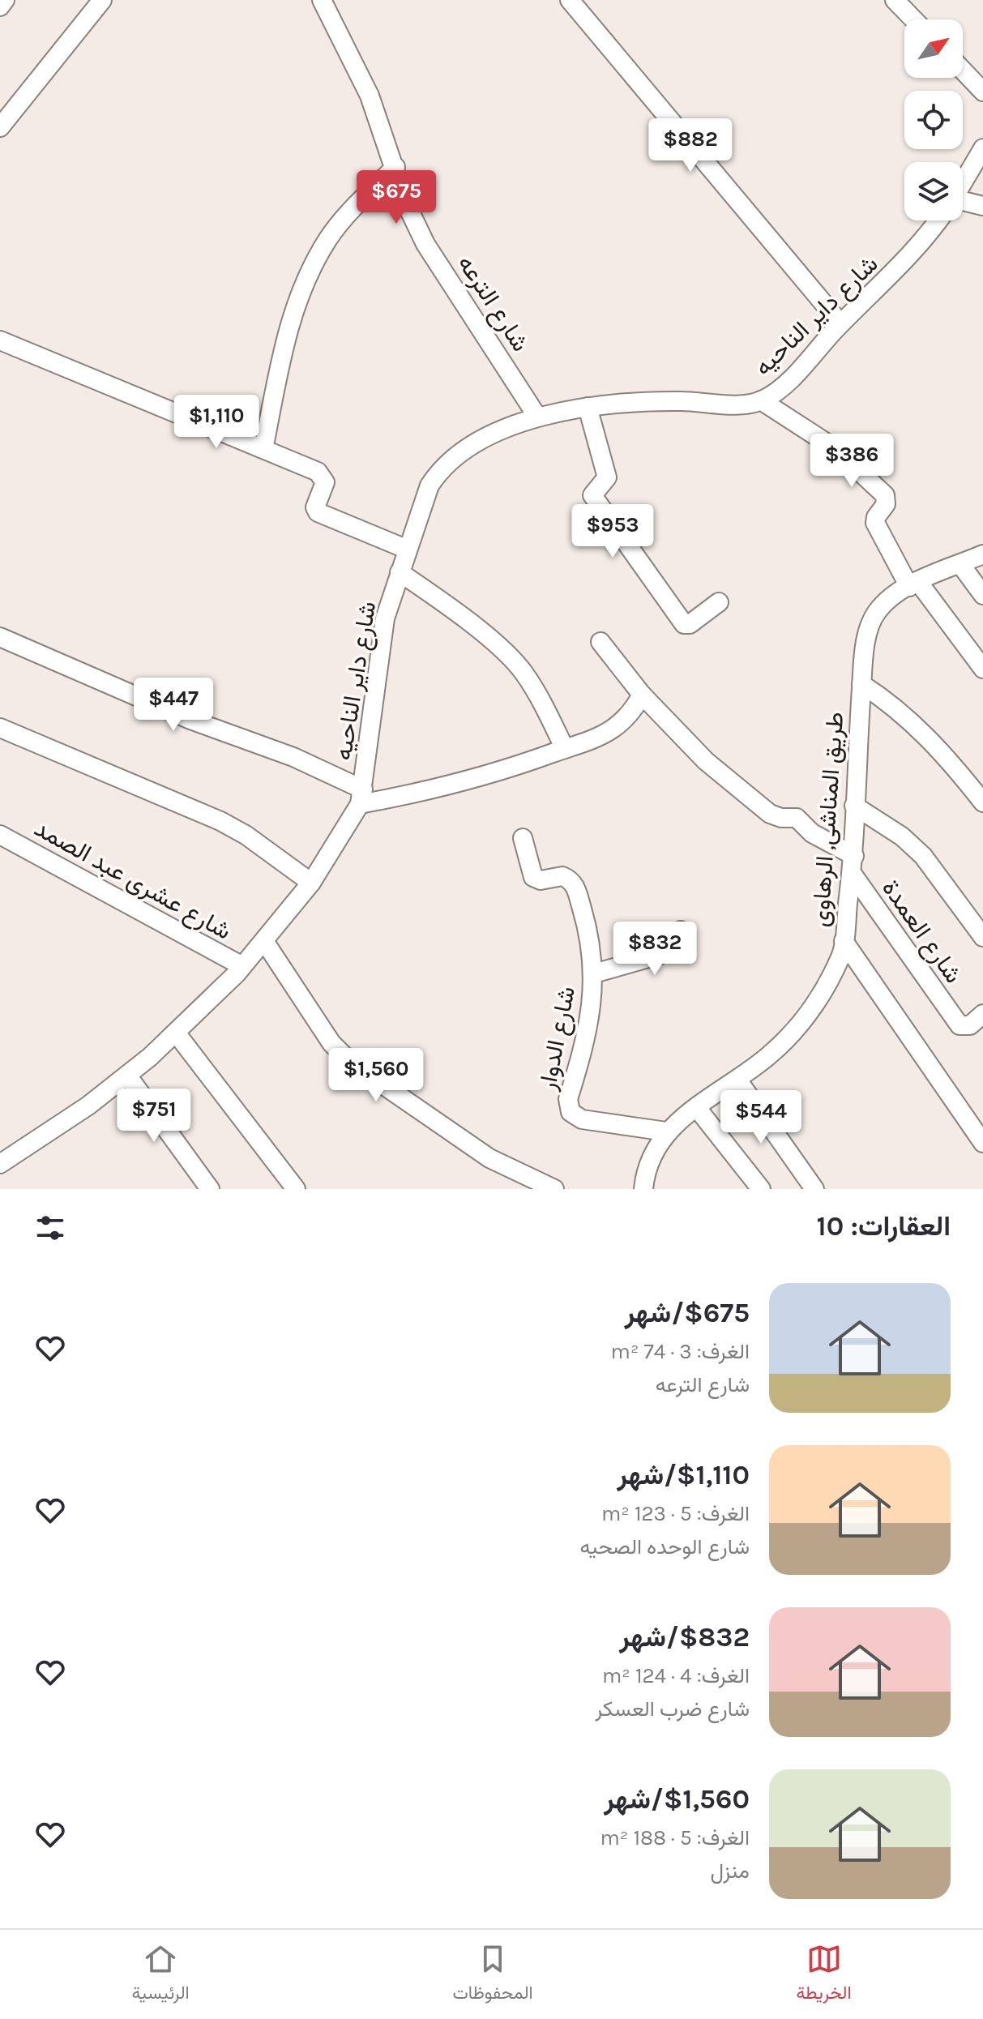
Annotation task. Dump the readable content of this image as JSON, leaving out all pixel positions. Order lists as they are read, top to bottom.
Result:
{
  "streets": {
    "street": [
      "شارع الترعه",
      "شارع داير الناحيه",
      "طريق المناشى, الرهاوى",
      "شارع عشرى عبد الصمد",
      "شارع العمدة",
      "شارع الدوار"
    ]
  },
  "crossings": [
    ["شارع الترعه", "شارع داير الناحيه"],
    ["شارع داير الناحيه", "شارع عشرى عبد الصمد"],
    ["طريق المناشى, الرهاوى", "شارع العمدة"],
    ["طريق المناشى, الرهاوى", "شارع الدوار"]
  ],
  "north": "top right",
  "page": {
    "price": [
      "$882",
      "$675",
      "$1,110",
      "$386",
      "$953",
      "$447",
      "$832",
      "$1,560",
      "$751",
      "$544"
    ],
    "heading": "العقارات: 10",
    "list": [
      {
        "name": "$675/شهر",
        "note": "الغرف: 3 · 74 m² · شارع الترعه"
      },
      {
        "name": "$1,110/شهر",
        "note": "الغرف: 5 · 123 m² · شارع الوحده الصحيه"
      },
      {
        "name": "$832/شهر",
        "note": "الغرف: 4 · 124 m² · شارع ضرب العسكر"
      },
      {
        "name": "$1,560/شهر",
        "note": "الغرف: 5 · 188 m² · منزل"
      }
    ],
    "tabs": ["الخريطة", "المحفوظات", "الرئيسية"]
  }
}
